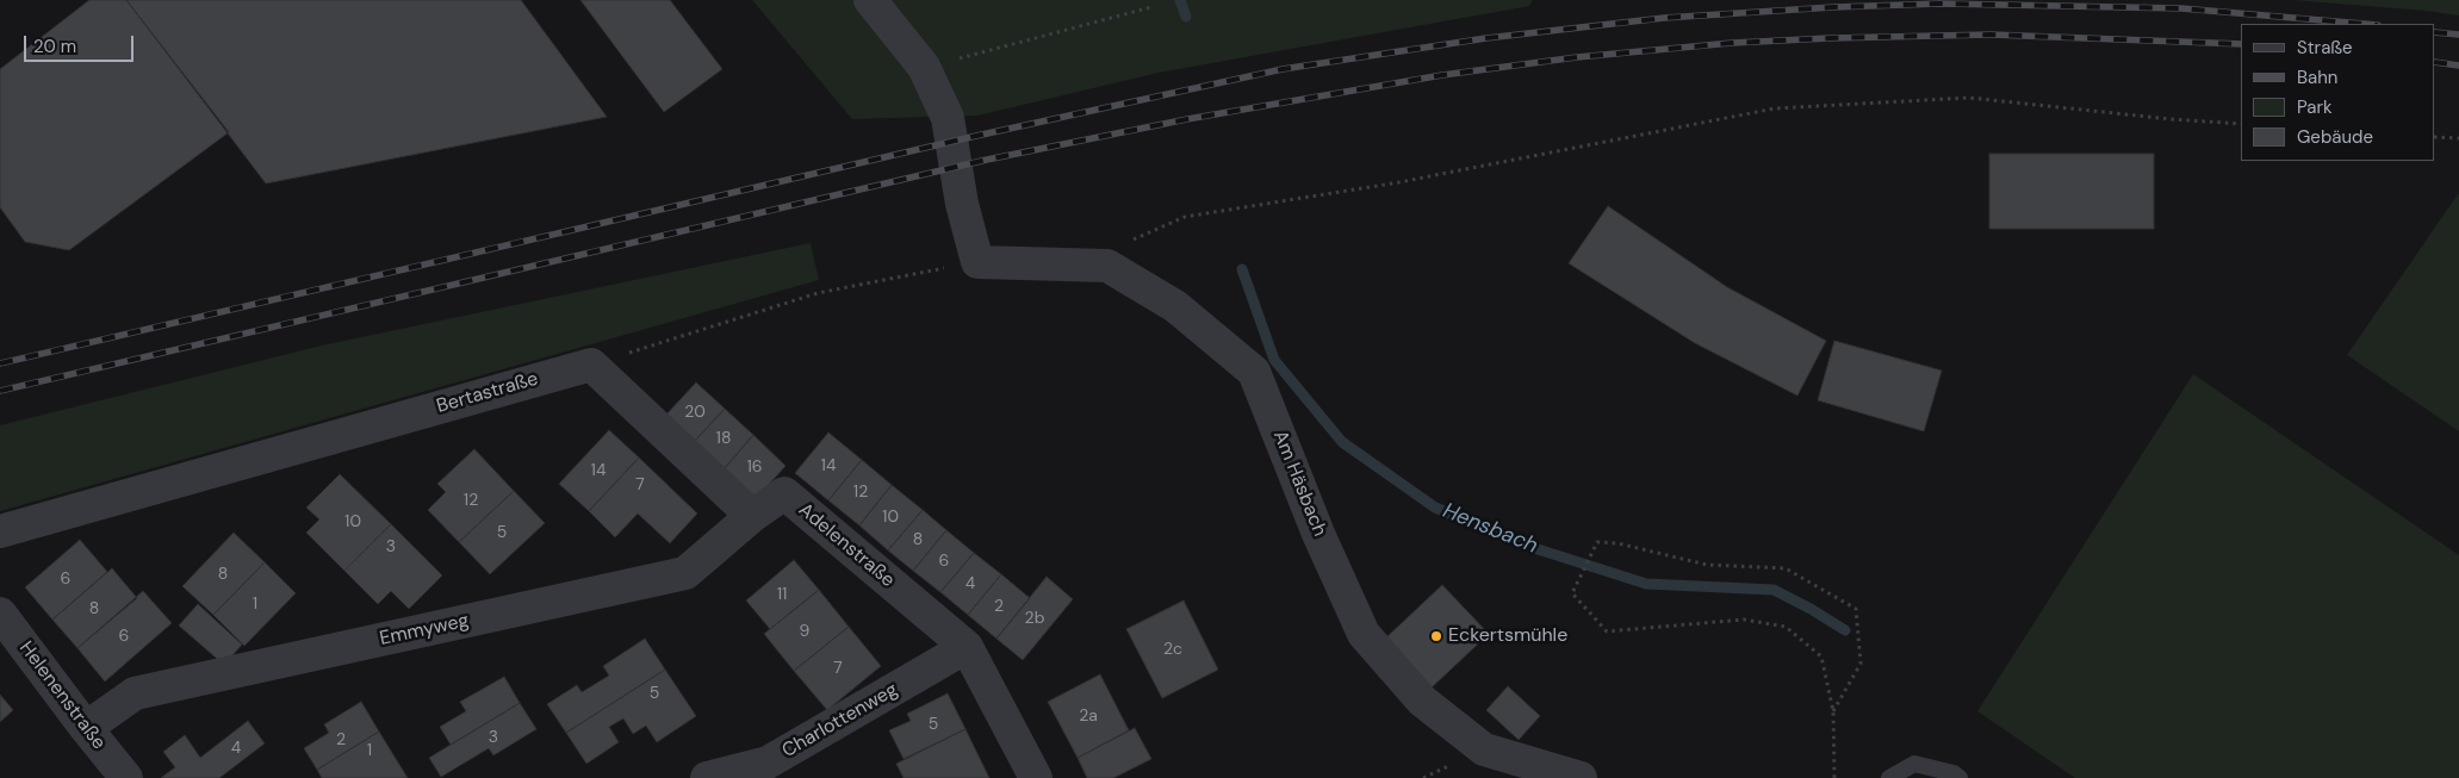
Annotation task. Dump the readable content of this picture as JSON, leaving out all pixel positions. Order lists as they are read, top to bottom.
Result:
{
  "streets": {
    "street": [
      "Bertastraße",
      "Am Häsbach",
      "Adelenstraße",
      "Emmyweg",
      "Helenenstraße",
      "Charlottenweg"
    ]
  },
  "crossings": [
    ["Adelenstraße", "Emmyweg"],
    ["Adelenstraße", "Charlottenweg"],
    ["Emmyweg", "Helenenstraße"]
  ],
  "water": ["Hensbach"],
  "places": ["Eckertsmühle"],
  "house_numbers": [
    "20",
    "18",
    "14",
    "16",
    "14",
    "7",
    "12",
    "12",
    "10",
    "10",
    "5",
    "8",
    "3",
    "6",
    "8",
    "6",
    "4",
    "11",
    "1",
    "2",
    "8",
    "2b",
    "9",
    "6",
    "2c",
    "7",
    "5",
    "2a",
    "5",
    "3",
    "2",
    "4",
    "1"
  ],
  "legend": [
    "Straße",
    "Bahn",
    "Park",
    "Gebäude"
  ],
  "scale_bar": "20 m"
}
